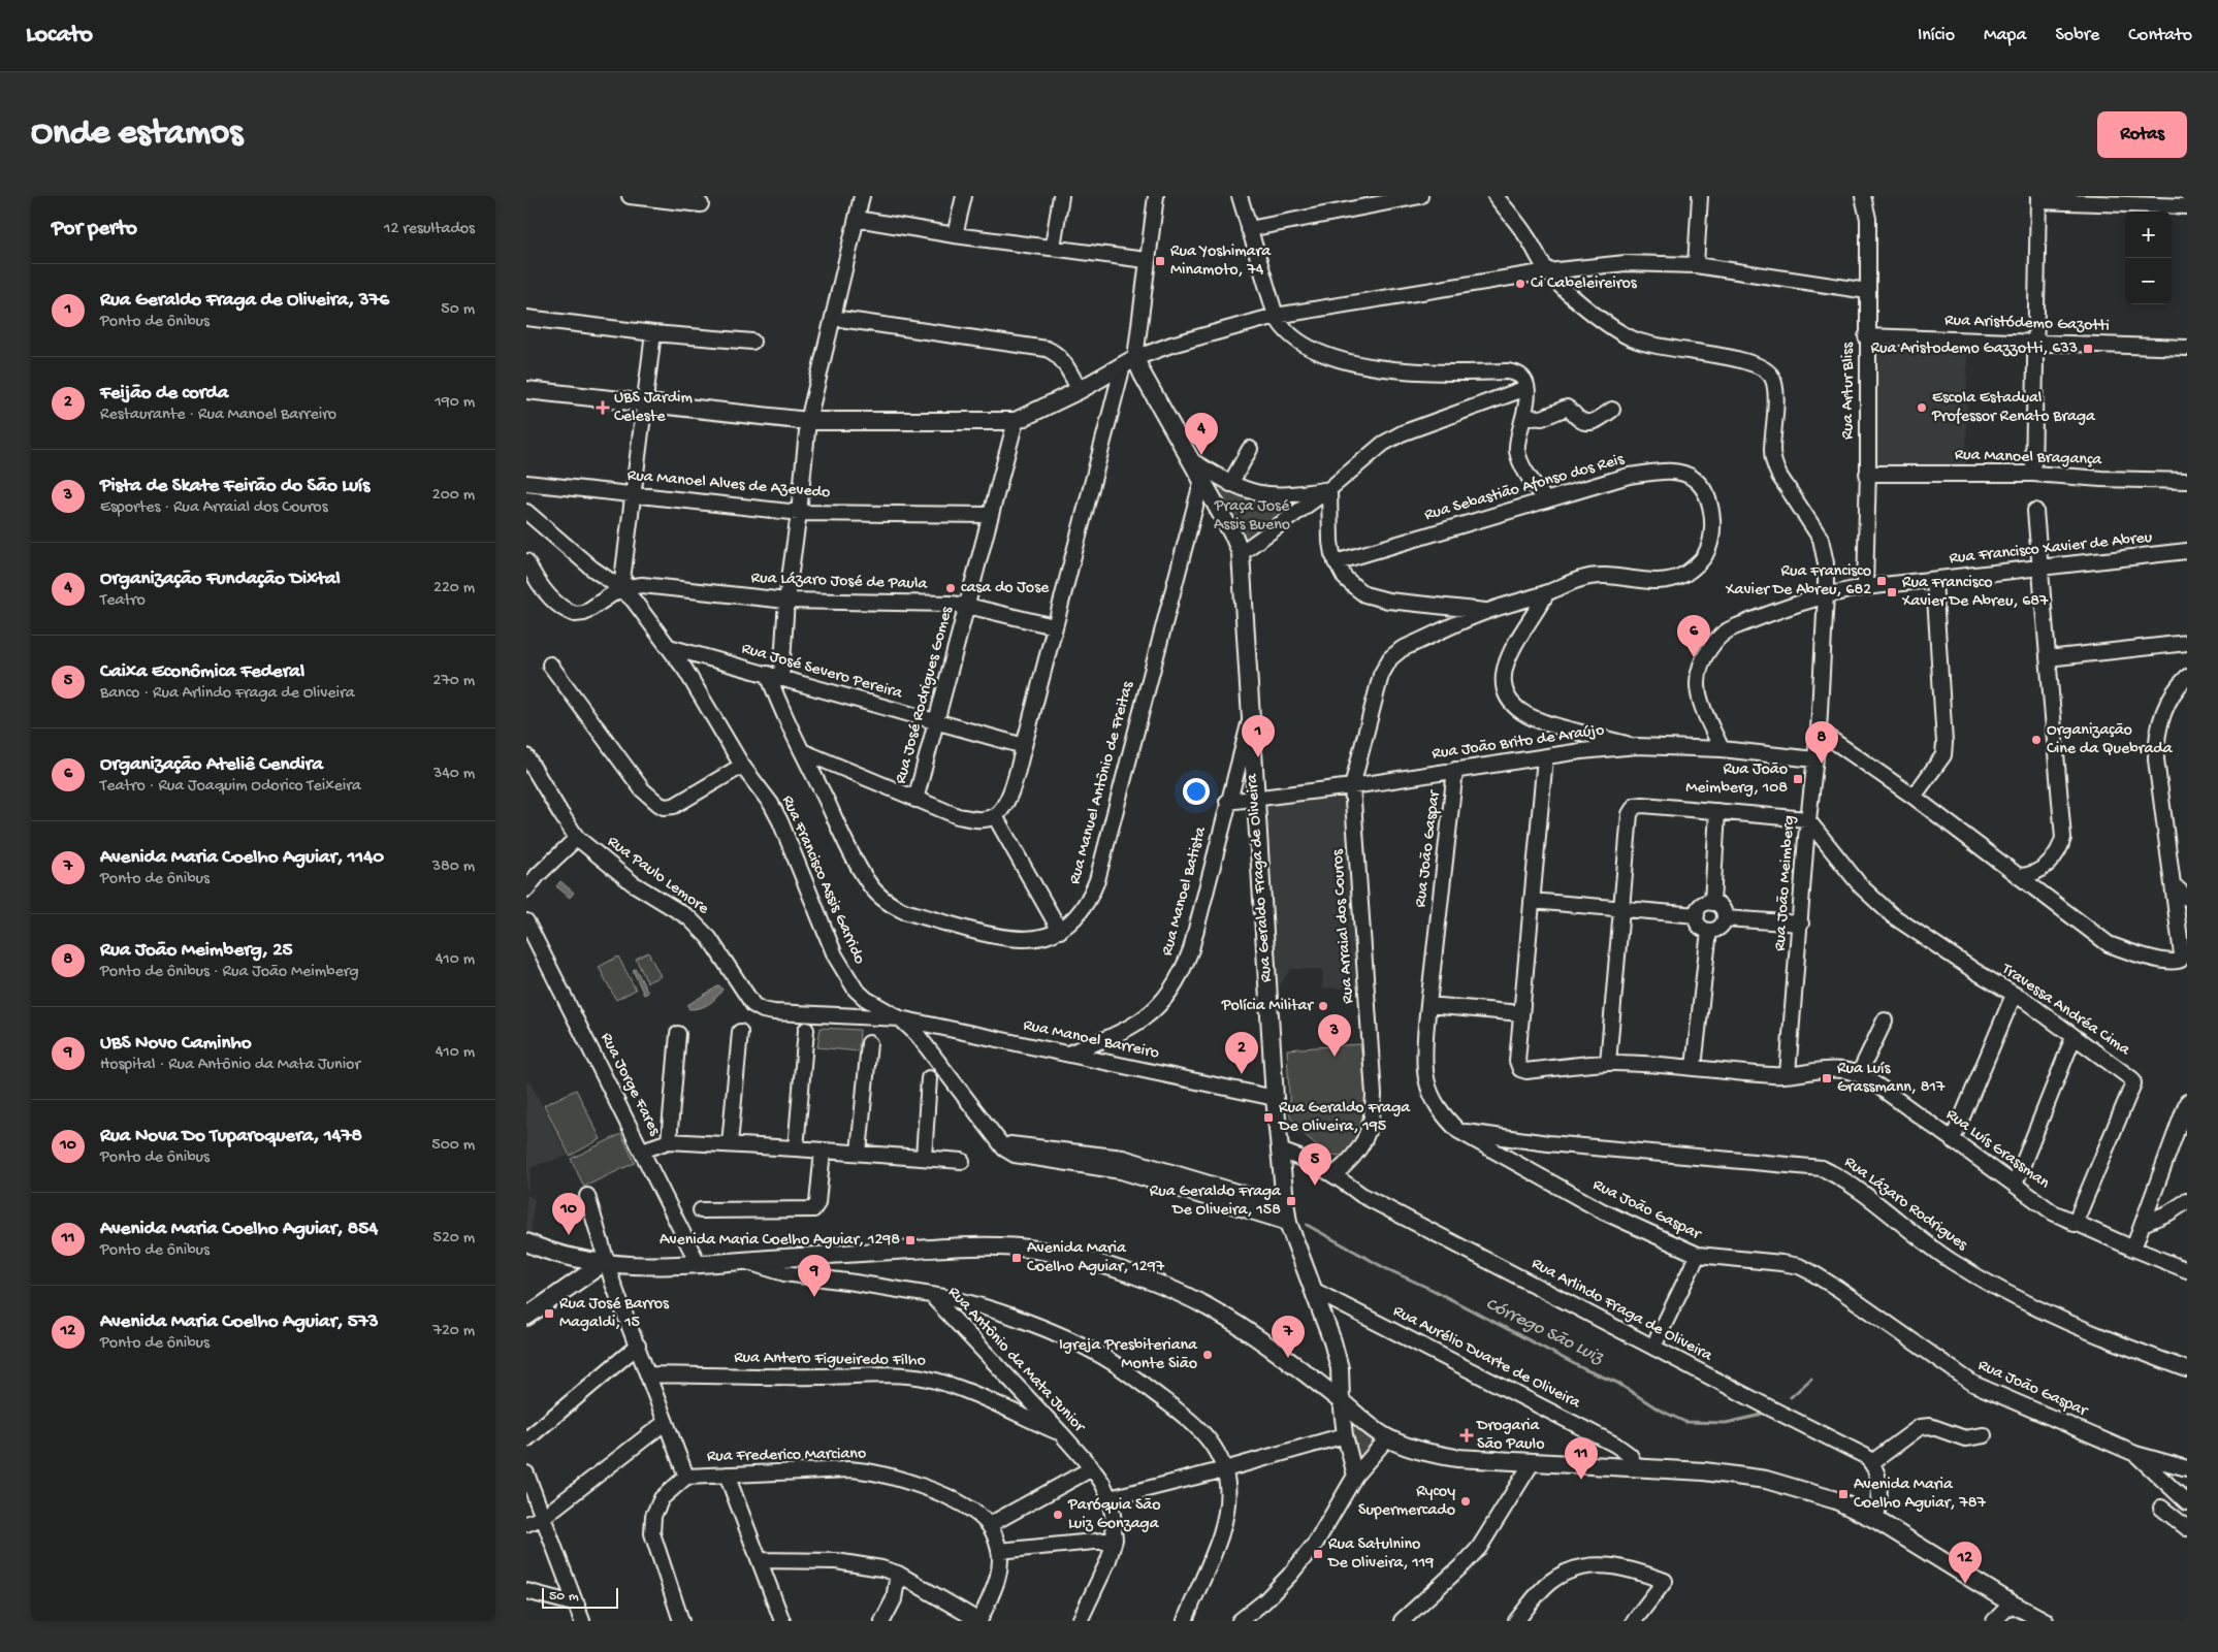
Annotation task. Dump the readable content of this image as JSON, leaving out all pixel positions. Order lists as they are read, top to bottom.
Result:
{
  "streets": {
    "main road": ["Rua Geraldo Fraga de Oliveira"],
    "street": [
      "Rua Aristódemo Gazotti",
      "Rua Artur Bliss",
      "Rua Manoel Bragança",
      "Rua Manoel Alves de Azevedo",
      "Rua Sebastião Afonso dos Reis",
      "Rua Francisco Xavier de Abreu",
      "Rua Lázaro José de Paula",
      "Rua José Severo Pereira",
      "Rua José Rodrigues Gomes",
      "Rua João Brito de Araújo",
      "Rua Manuel Antônio de Freitas",
      "Rua João Gaspar",
      "Rua Paulo Lemore",
      "Rua Francisco Assis Garrido",
      "Rua João Meimberg",
      "Rua Manoel Batista",
      "Rua Arraial dos Couros",
      "Travessa Andréa Cima",
      "Rua Manoel Barreiro",
      "Rua Jorge Fares",
      "Rua Luís Grassman",
      "Rua Lázaro Rodrigues",
      "Rua Arlindo Fraga de Oliveira",
      "Rua Aurélio Duarte de Oliveira",
      "Rua Antero Figueiredo Filho",
      "Rua Antônio da Mata Junior",
      "Rua Frederico Marciano"
    ]
  },
  "crossings": [
    ["Rua Aristódemo Gazotti", "Rua Artur Bliss"],
    ["Rua Artur Bliss", "Rua Manoel Bragança"],
    ["Rua Artur Bliss", "Rua Francisco Xavier de Abreu"],
    ["Rua Manoel Alves de Azevedo", "Rua José Rodrigues Gomes"],
    ["Rua Sebastião Afonso dos Reis", "Rua João Brito de Araújo"],
    ["Rua Sebastião Afonso dos Reis", "Rua Arraial dos Couros"],
    ["Rua Francisco Xavier de Abreu", "Rua João Brito de Araújo"],
    ["Rua Francisco Xavier de Abreu", "Rua João Meimberg"],
    ["Rua Lázaro José de Paula", "Rua José Rodrigues Gomes"],
    ["Rua Lázaro José de Paula", "Rua Francisco Assis Garrido"],
    ["Rua José Severo Pereira", "Rua José Rodrigues Gomes"],
    ["Rua José Severo Pereira", "Rua Manuel Antônio de Freitas"],
    ["Rua José Severo Pereira", "Rua Francisco Assis Garrido"],
    ["Rua João Brito de Araújo", "Rua João Gaspar"],
    ["Rua João Brito de Araújo", "Rua Geraldo Fraga de Oliveira"],
    ["Rua João Brito de Araújo", "Rua João Meimberg"],
    ["Rua João Brito de Araújo", "Rua Manoel Batista"],
    ["Rua João Brito de Araújo", "Rua Arraial dos Couros"],
    ["Rua Manuel Antônio de Freitas", "Rua Geraldo Fraga de Oliveira"],
    ["Rua João Gaspar", "Rua Lázaro Rodrigues"],
    ["Rua Paulo Lemore", "Rua Francisco Assis Garrido"],
    ["Rua Paulo Lemore", "Rua Manoel Barreiro"],
    ["Rua Geraldo Fraga de Oliveira", "Rua Francisco Assis Garrido"],
    ["Rua Geraldo Fraga de Oliveira", "Rua Manoel Batista"],
    ["Rua Geraldo Fraga de Oliveira", "Rua Manoel Barreiro"],
    ["Rua Geraldo Fraga de Oliveira", "Rua Arlindo Fraga de Oliveira"],
    ["Rua Geraldo Fraga de Oliveira", "Rua Aurélio Duarte de Oliveira"],
    ["Rua Francisco Assis Garrido", "Rua Manoel Barreiro"],
    ["Rua João Meimberg", "Travessa Andréa Cima"],
    ["Rua João Meimberg", "Rua Luís Grassman"],
    ["Rua Manoel Batista", "Rua Manoel Barreiro"],
    ["Rua Arraial dos Couros", "Rua Arlindo Fraga de Oliveira"],
    ["Travessa Andréa Cima", "Rua Luís Grassman"],
    ["Rua Antero Figueiredo Filho", "Rua Antônio da Mata Junior"]
  ],
  "water": ["Córrego São Luiz"],
  "parks": ["Praça José Assis Bueno"],
  "places": {
    "transit": [
      "Rua Yoshimara Minamoto, 74",
      "Rua Aristodemo Gazzotti, 633",
      "Rua Francisco Xavier De Abreu, 682",
      "Rua Francisco Xavier De Abreu, 687",
      "Rua João Meimberg, 108",
      "Rua Luís Grassmann, 817",
      "Rua Geraldo Fraga De Oliveira, 195",
      "Rua Geraldo Fraga De Oliveira, 158",
      "Avenida Maria Coelho Aguiar, 1298",
      "Avenida Maria Coelho Aguiar, 1297",
      "Rua José Barros Magaldi, 15",
      "Avenida Maria Coelho Aguiar, 787",
      "Rua Satulnino De Oliveira, 119"
    ],
    "other": [
      "Ci Cabeleireiros",
      "Escola Estadual Professor Renato Braga",
      "casa do Jose",
      "Organização Cine da Quebrada",
      "Polícia Militar",
      "Igreja Presbiteriana Monte Sião",
      "Rycoy Supermercado",
      "Paróquia São Luiz Gonzaga"
    ],
    "health": ["UBS Jardim Celeste", "Drogaria São Paulo"]
  },
  "scale_bar": "50 m",
  "page": {
    "header": "Locato",
    "nav": [
      "Início",
      "Mapa",
      "Sobre",
      "Contato"
    ],
    "buttons": "Rotas",
    "title": "Onde estamos",
    "heading": ["Por perto", "12 resultados"],
    "map_buttons": ["+", "−"],
    "list": [
      {
        "mark": "1",
        "name": "Rua Geraldo Fraga de Oliveira, 376",
        "note": "Ponto de ônibus",
        "value": "50 m"
      },
      {
        "mark": "2",
        "name": "Feijão de corda",
        "note": "Restaurante · Rua Manoel Barreiro",
        "value": "190 m"
      },
      {
        "mark": "3",
        "name": "Pista de Skate Feirão do São Luís",
        "note": "Esportes · Rua Arraial dos Couros",
        "value": "200 m"
      },
      {
        "mark": "4",
        "name": "Organização Fundação Dixtal",
        "note": "Teatro",
        "value": "220 m"
      },
      {
        "mark": "5",
        "name": "Caixa Econômica Federal",
        "note": "Banco · Rua Arlindo Fraga de Oliveira",
        "value": "270 m"
      },
      {
        "mark": "6",
        "name": "Organização Ateliê Cendira",
        "note": "Teatro · Rua Joaquim Odorico Teixeira",
        "value": "340 m"
      },
      {
        "mark": "7",
        "name": "Avenida Maria Coelho Aguiar, 1140",
        "note": "Ponto de ônibus",
        "value": "380 m"
      },
      {
        "mark": "8",
        "name": "Rua João Meimberg, 25",
        "note": "Ponto de ônibus · Rua João Meimberg",
        "value": "410 m"
      },
      {
        "mark": "9",
        "name": "UBS Novo Caminho",
        "note": "Hospital · Rua Antônio da Mata Junior",
        "value": "410 m"
      },
      {
        "mark": "10",
        "name": "Rua Nova Do Tuparoquera, 1478",
        "note": "Ponto de ônibus",
        "value": "500 m"
      },
      {
        "mark": "11",
        "name": "Avenida Maria Coelho Aguiar, 854",
        "note": "Ponto de ônibus",
        "value": "520 m"
      },
      {
        "mark": "12",
        "name": "Avenida Maria Coelho Aguiar, 573",
        "note": "Ponto de ônibus",
        "value": "720 m"
      }
    ],
    "pins": [
      "4",
      "6",
      "1",
      "8",
      "3",
      "2",
      "5",
      "10",
      "9",
      "7",
      "11",
      "12"
    ],
    "scale": "50 m"
  }
}
